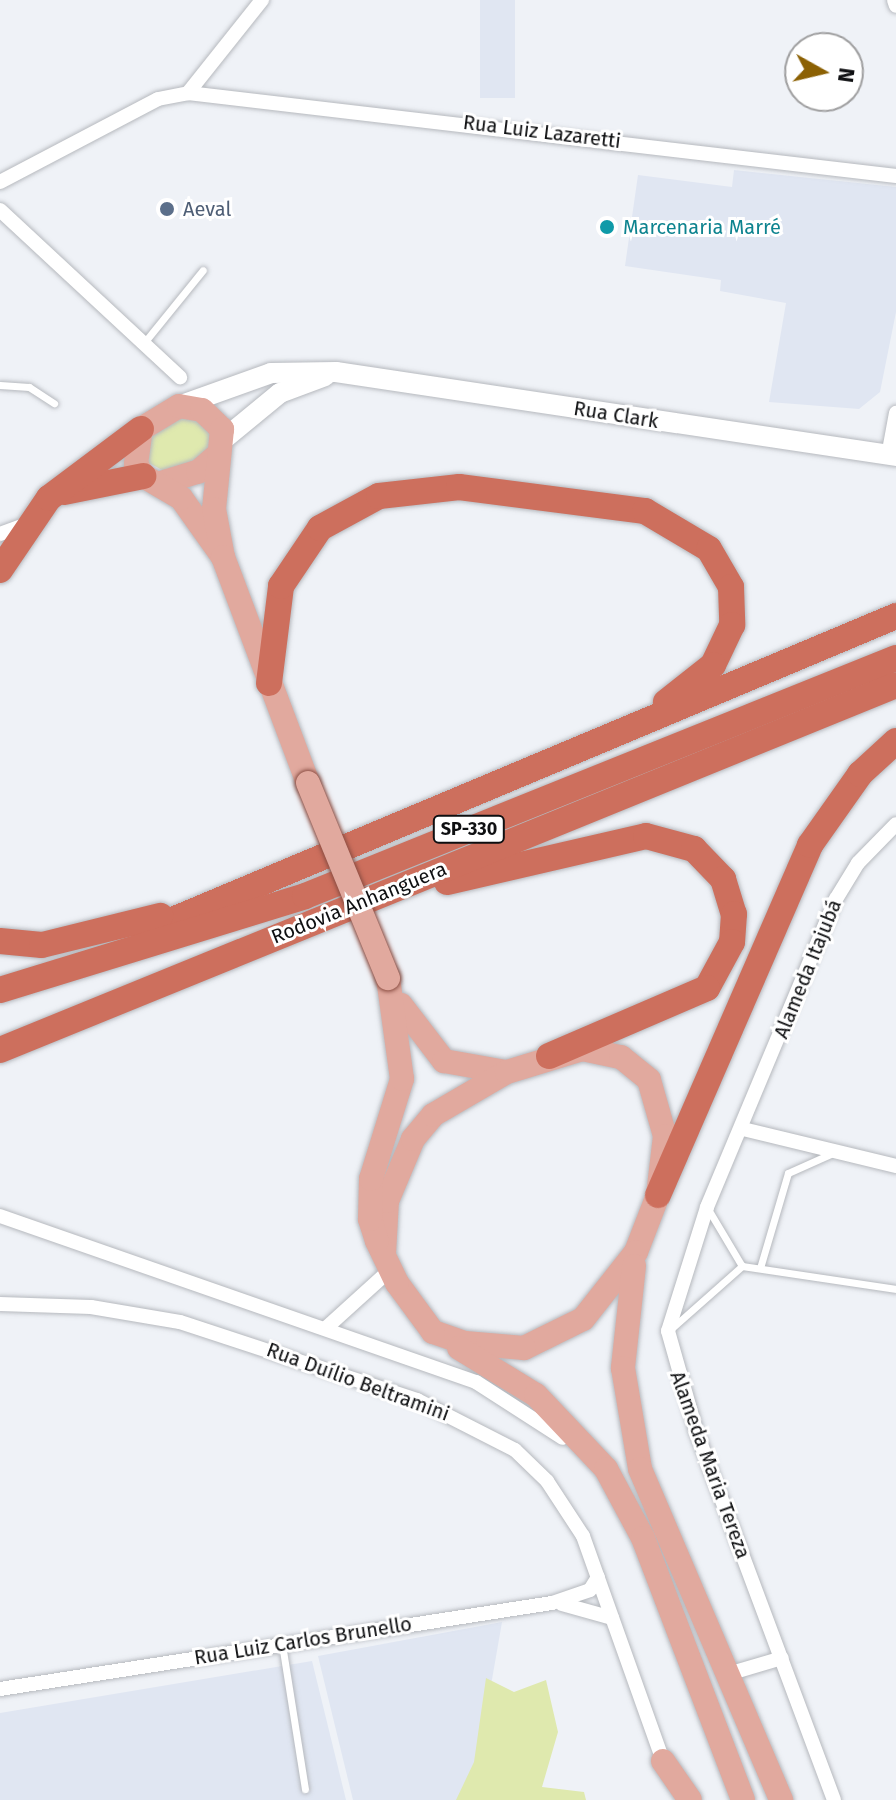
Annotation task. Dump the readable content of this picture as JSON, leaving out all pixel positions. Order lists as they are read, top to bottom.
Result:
{
  "streets": {
    "highway": ["SP-330", "Rodovia Anhanguera"],
    "street": [
      "Rua Luiz Lazaretti",
      "Rua Clark",
      "Alameda Itajubá",
      "Rua Duílio Beltramini",
      "Alameda Maria Tereza",
      "Rua Luiz Carlos Brunello"
    ]
  },
  "crossings": [
    ["Rua Duílio Beltramini", "Rua Luiz Carlos Brunello"]
  ],
  "places": ["Aeval", "Marcenaria Marré"],
  "north": "right"
}
